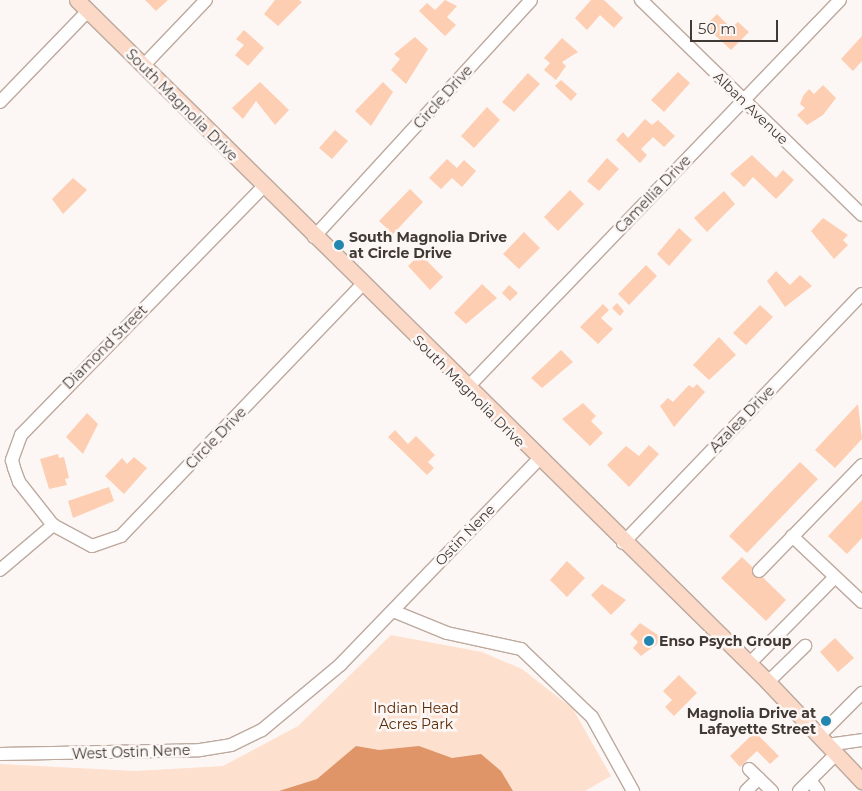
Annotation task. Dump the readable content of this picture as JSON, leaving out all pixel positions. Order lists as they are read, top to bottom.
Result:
{
  "streets": {
    "main road": ["South Magnolia Drive"],
    "street": [
      "Circle Drive",
      "Alban Avenue",
      "Camellia Drive",
      "Diamond Street",
      "Azalea Drive",
      "Ostin Nene",
      "West Ostin Nene"
    ]
  },
  "crossings": [
    ["Circle Drive", "South Magnolia Drive"],
    ["Circle Drive", "Diamond Street"],
    ["South Magnolia Drive", "Camellia Drive"],
    ["South Magnolia Drive", "Diamond Street"],
    ["South Magnolia Drive", "Azalea Drive"],
    ["South Magnolia Drive", "Ostin Nene"],
    ["Alban Avenue", "Camellia Drive"],
    ["Ostin Nene", "West Ostin Nene"]
  ],
  "parks": ["Indian Head Acres Park"],
  "places": ["South Magnolia Drive at Circle Drive", "Enso Psych Group", "Magnolia Drive at Lafayette Street"],
  "scale_bar": "50 m"
}
